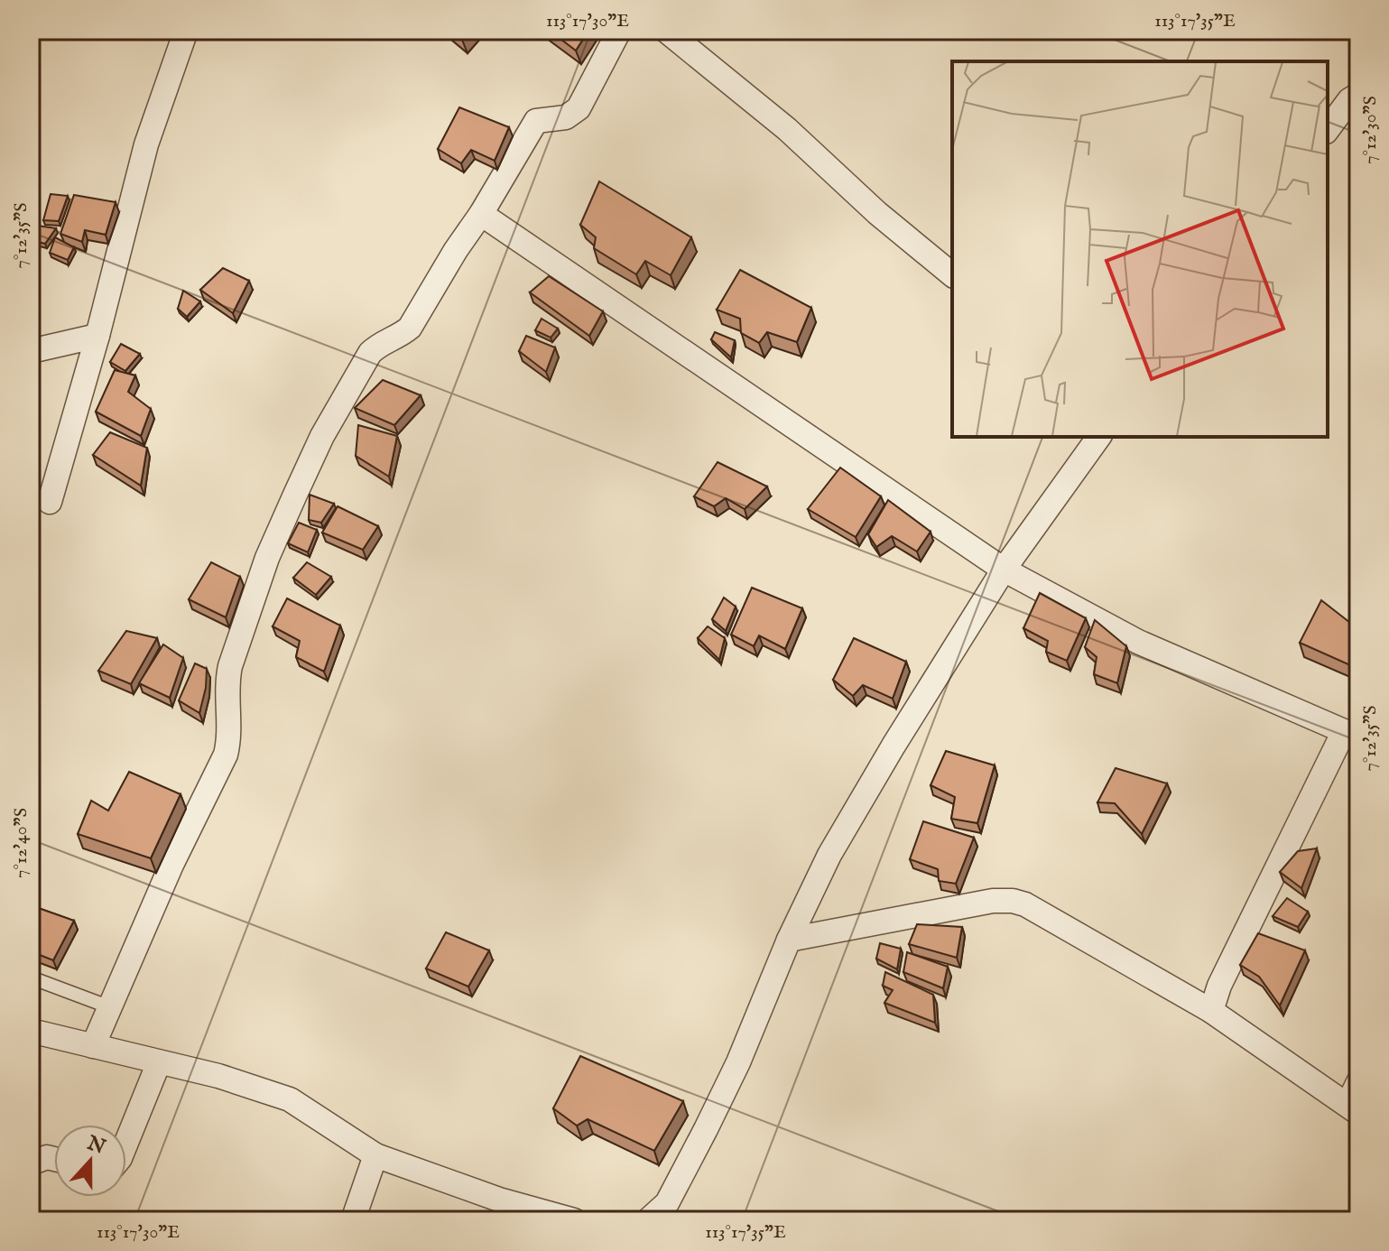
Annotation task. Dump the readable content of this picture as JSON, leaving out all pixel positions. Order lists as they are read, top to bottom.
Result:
{
  "north": "top",
  "coordinates": [
    "113°17'30\"E",
    "113°17'35\"E",
    "7°12'30\"S",
    "7°12'35\"S",
    "7°12'40\"S"
  ]
}
